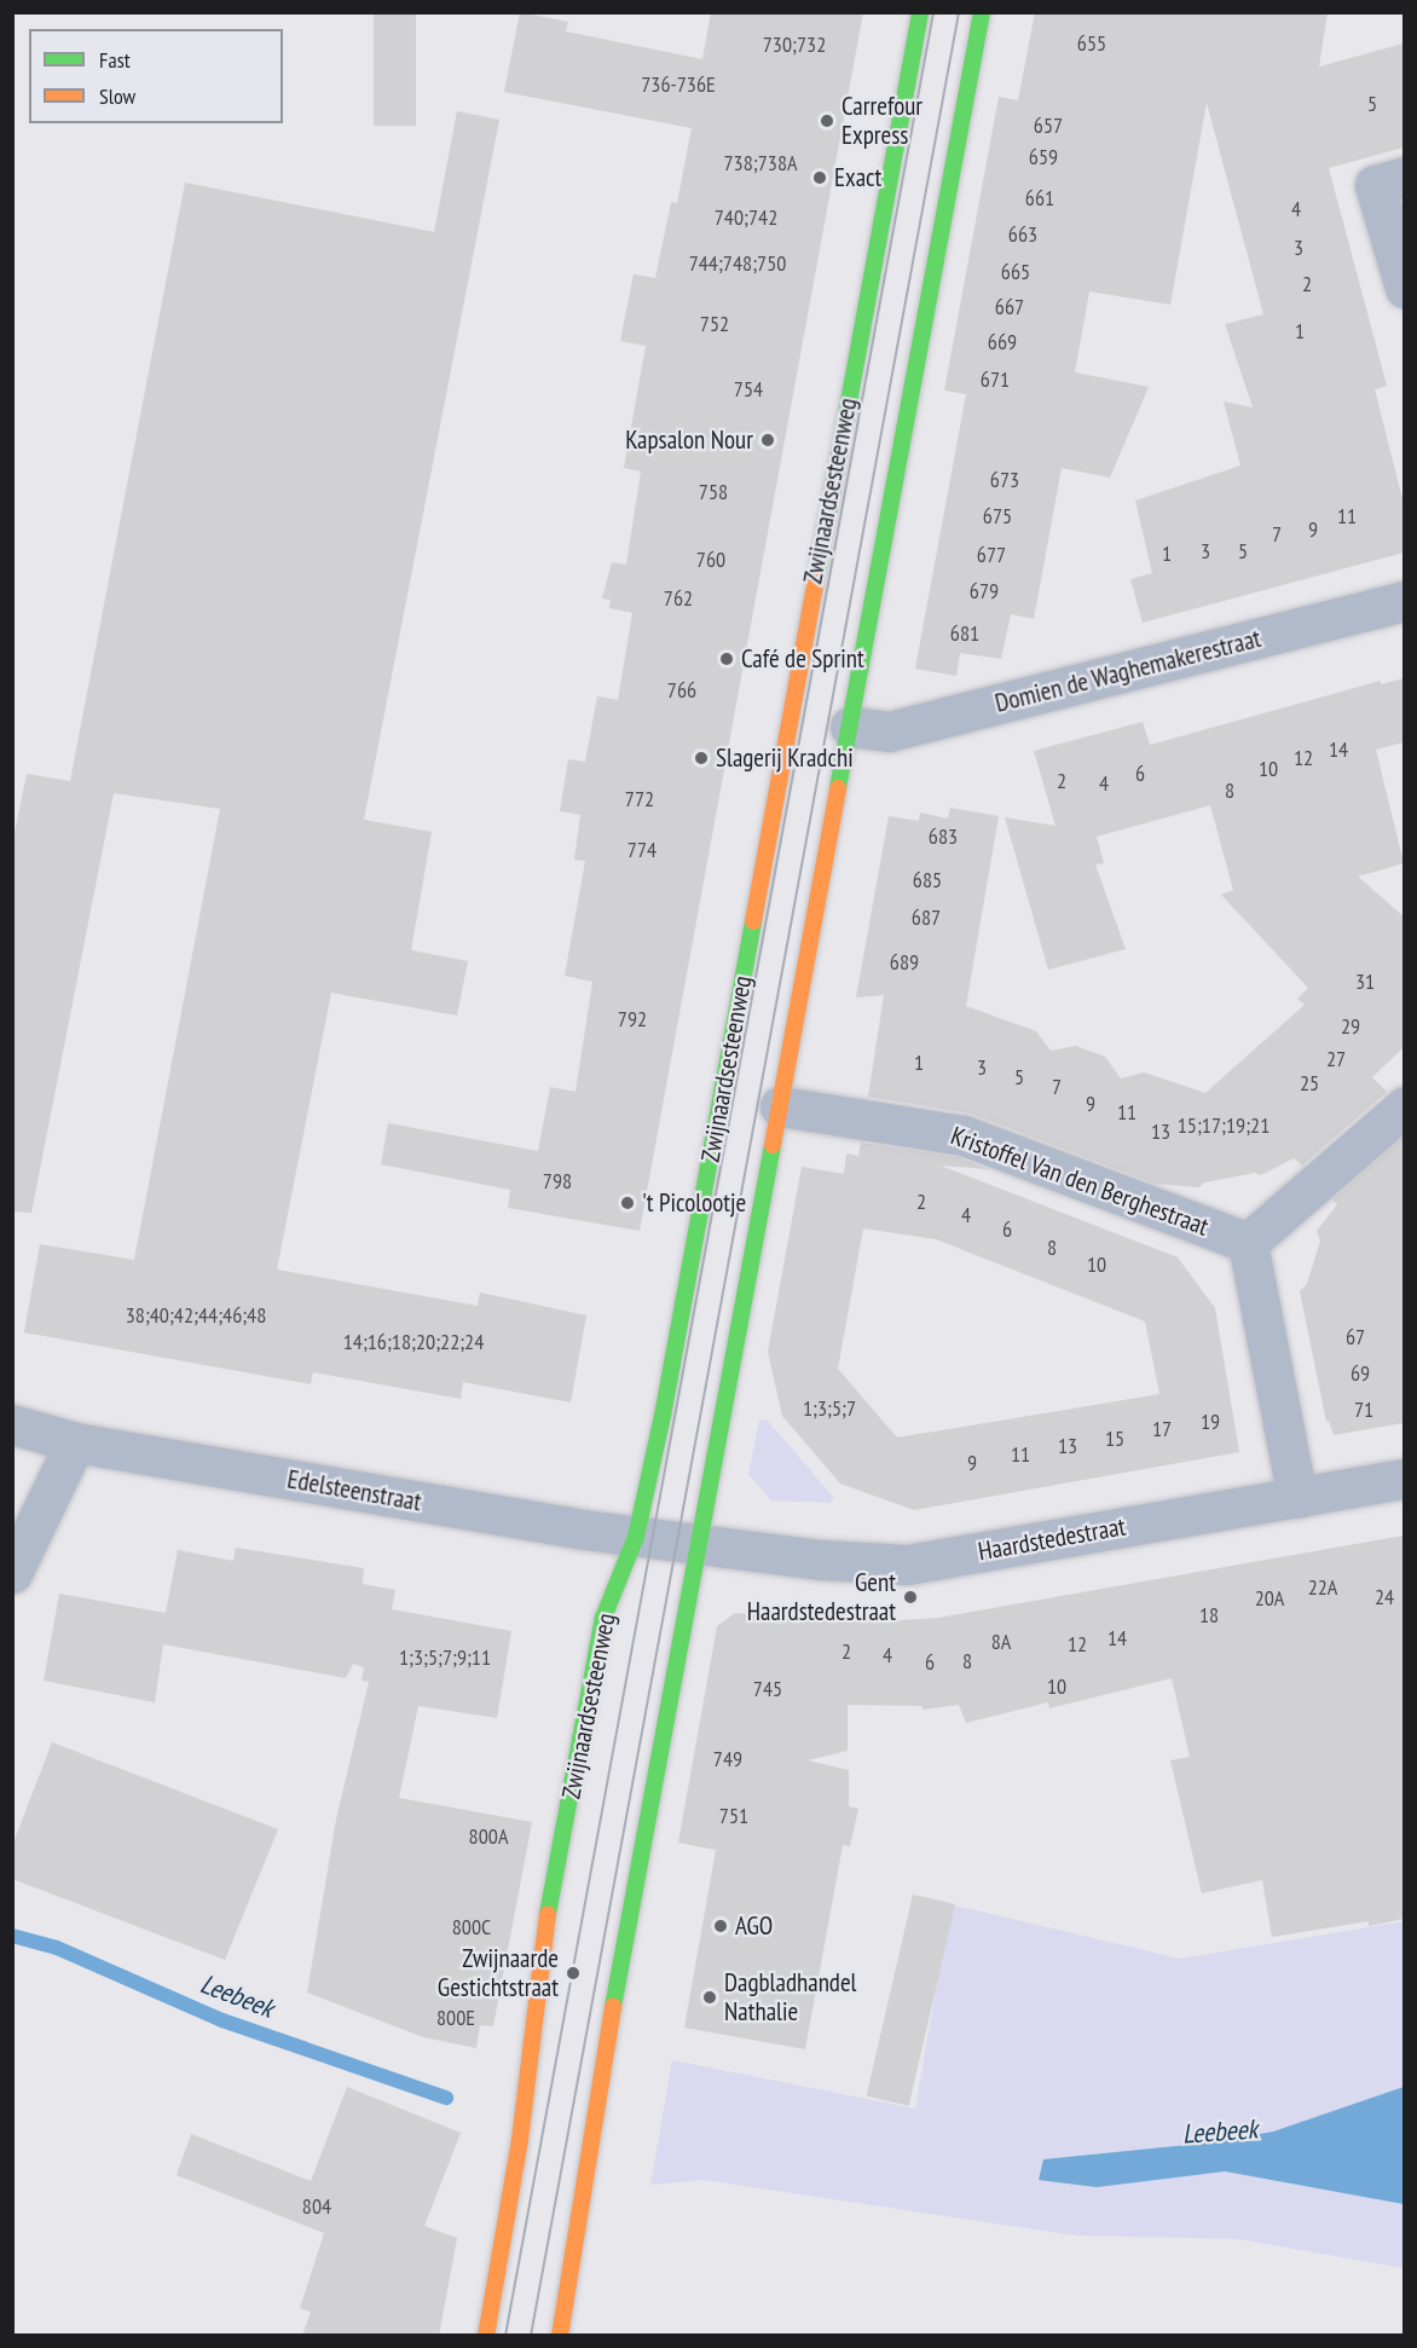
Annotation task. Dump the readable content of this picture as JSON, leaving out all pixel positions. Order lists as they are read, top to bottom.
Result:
{
  "streets": {
    "street": [
      "Zwijnaardsesteenweg",
      "Domien de Waghemakerestraat",
      "Kristoffel Van den Berghestraat",
      "Edelsteenstraat",
      "Haardstedestraat"
    ]
  },
  "crossings": [
    ["Zwijnaardsesteenweg", "Edelsteenstraat"],
    ["Edelsteenstraat", "Haardstedestraat"]
  ],
  "water": ["Leebeek"],
  "places": [
    "Carrefour Express",
    "Exact",
    "Kapsalon Nour",
    "Café de Sprint",
    "Slagerij Kradchi",
    "'t Picolootje",
    "Gent Haardstedestraat",
    "AGO",
    "Zwijnaarde Gestichtstraat",
    "Dagbladhandel Nathalie"
  ],
  "house_numbers": [
    "655",
    "730;732",
    "736-736E",
    "5",
    "657",
    "659",
    "738;738A",
    "661",
    "4",
    "740;742",
    "663",
    "3",
    "744;748;750",
    "665",
    "2",
    "667",
    "752",
    "1",
    "669",
    "671",
    "754",
    "673",
    "758",
    "675",
    "11",
    "9",
    "7",
    "3",
    "5",
    "1",
    "677",
    "760",
    "679",
    "762",
    "681",
    "766",
    "14",
    "12",
    "10",
    "6",
    "2",
    "4",
    "8",
    "772",
    "683",
    "774",
    "685",
    "687",
    "689",
    "31",
    "792",
    "29",
    "27",
    "1",
    "3",
    "5",
    "25",
    "7",
    "9",
    "11",
    "15;17;19;21",
    "13",
    "798",
    "2",
    "4",
    "6",
    "8",
    "10",
    "38;40;42;44;46;48",
    "67",
    "14;16;18;20;22;24",
    "69",
    "1;3;5;7",
    "71",
    "19",
    "17",
    "15",
    "13",
    "11",
    "9",
    "22A",
    "24",
    "20A",
    "18",
    "14",
    "8A",
    "12",
    "2",
    "4",
    "1;3;5;7;9;11",
    "8",
    "6",
    "10",
    "745",
    "749",
    "751",
    "800A",
    "800C",
    "800E",
    "804"
  ],
  "legend": ["Fast", "Slow"]
}
